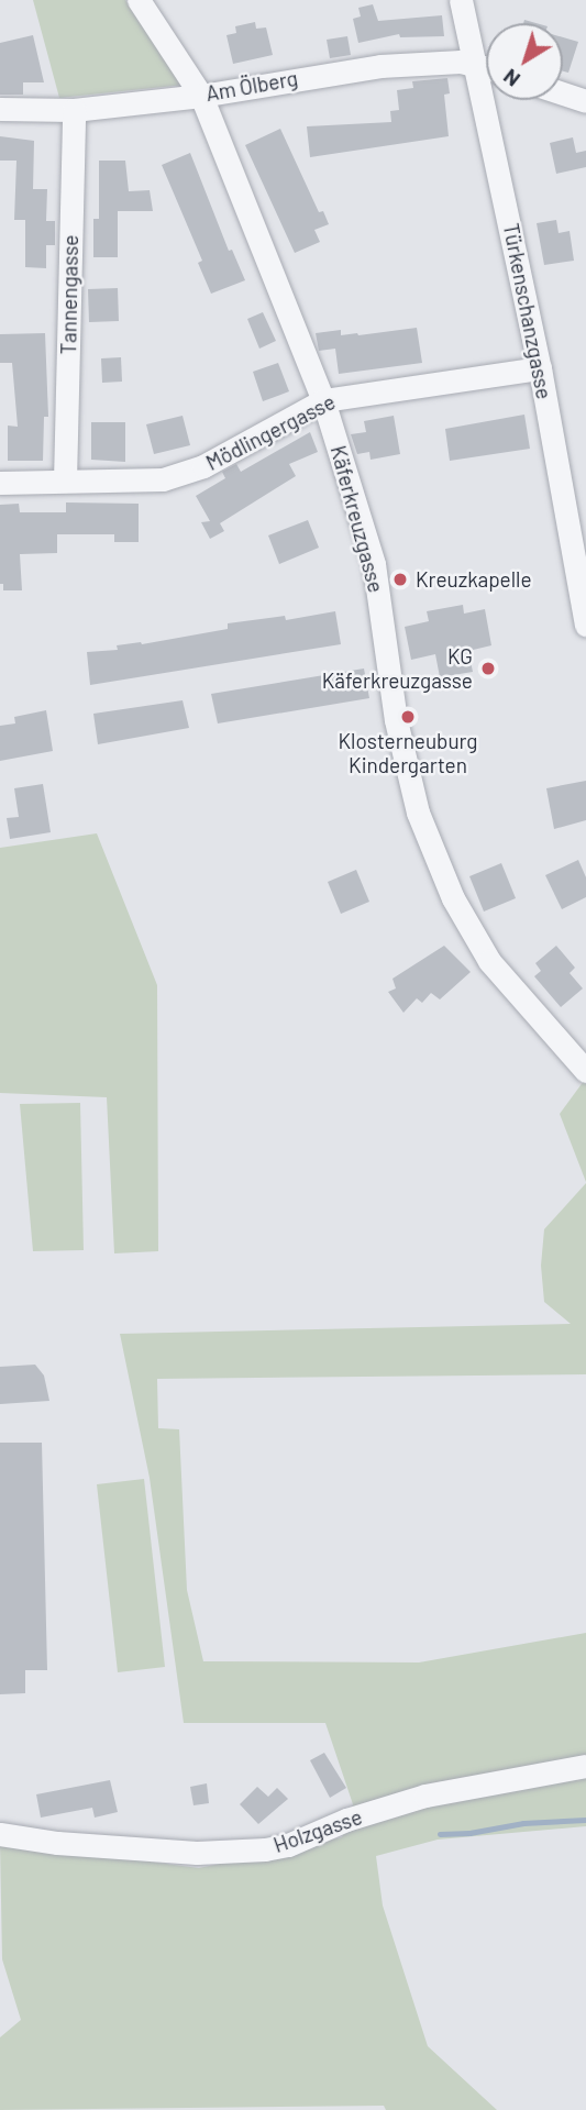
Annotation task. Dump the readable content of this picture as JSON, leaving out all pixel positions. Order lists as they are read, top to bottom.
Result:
{
  "streets": {
    "street": [
      "Am Ölberg",
      "Tannengasse",
      "Türkenschanzgasse",
      "Mödlingergasse",
      "Käferkreuzgasse",
      "Holzgasse"
    ]
  },
  "crossings": [
    ["Am Ölberg", "Tannengasse"],
    ["Am Ölberg", "Türkenschanzgasse"],
    ["Am Ölberg", "Käferkreuzgasse"],
    ["Tannengasse", "Mödlingergasse"],
    ["Türkenschanzgasse", "Mödlingergasse"],
    ["Mödlingergasse", "Käferkreuzgasse"]
  ],
  "places": ["Kreuzkapelle", "KG Käferkreuzgasse", "Klosterneuburg Kindergarten"],
  "north": "bottom left"
}
